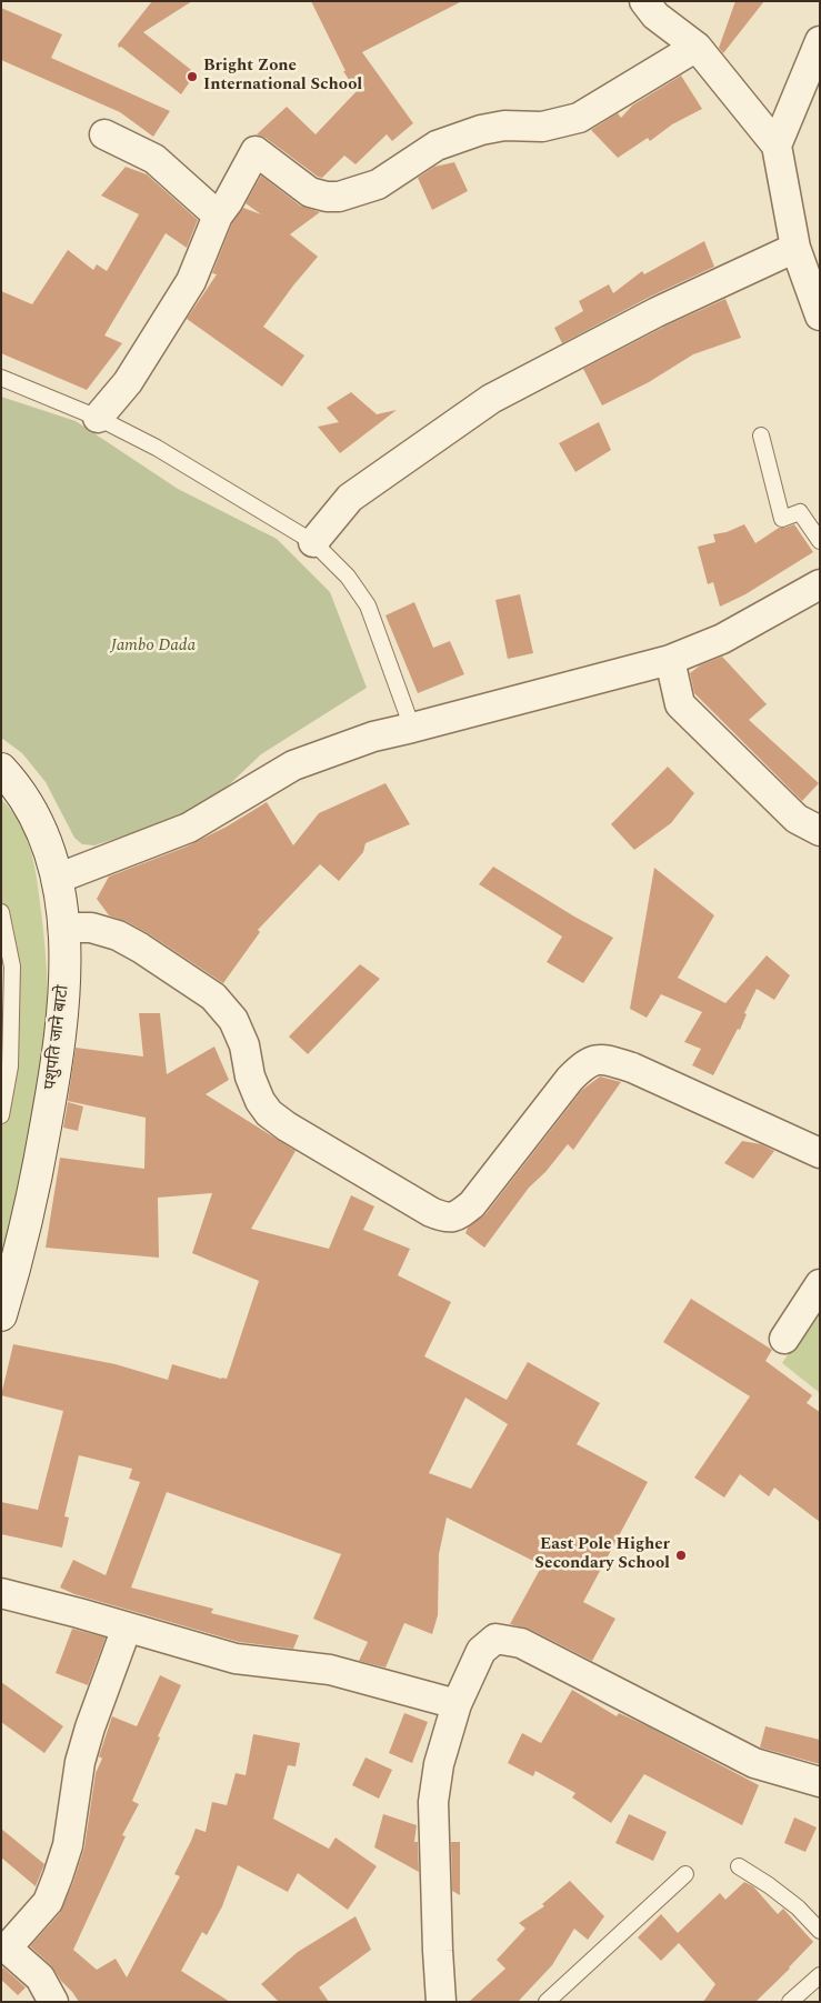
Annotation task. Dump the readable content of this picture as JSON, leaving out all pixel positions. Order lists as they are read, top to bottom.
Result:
{
  "streets": {
    "main road": ["पशुपति जाने बाटो"]
  },
  "parks": ["Jambo Dada"],
  "places": ["Bright Zone International School", "East Pole Higher Secondary School"]
}
